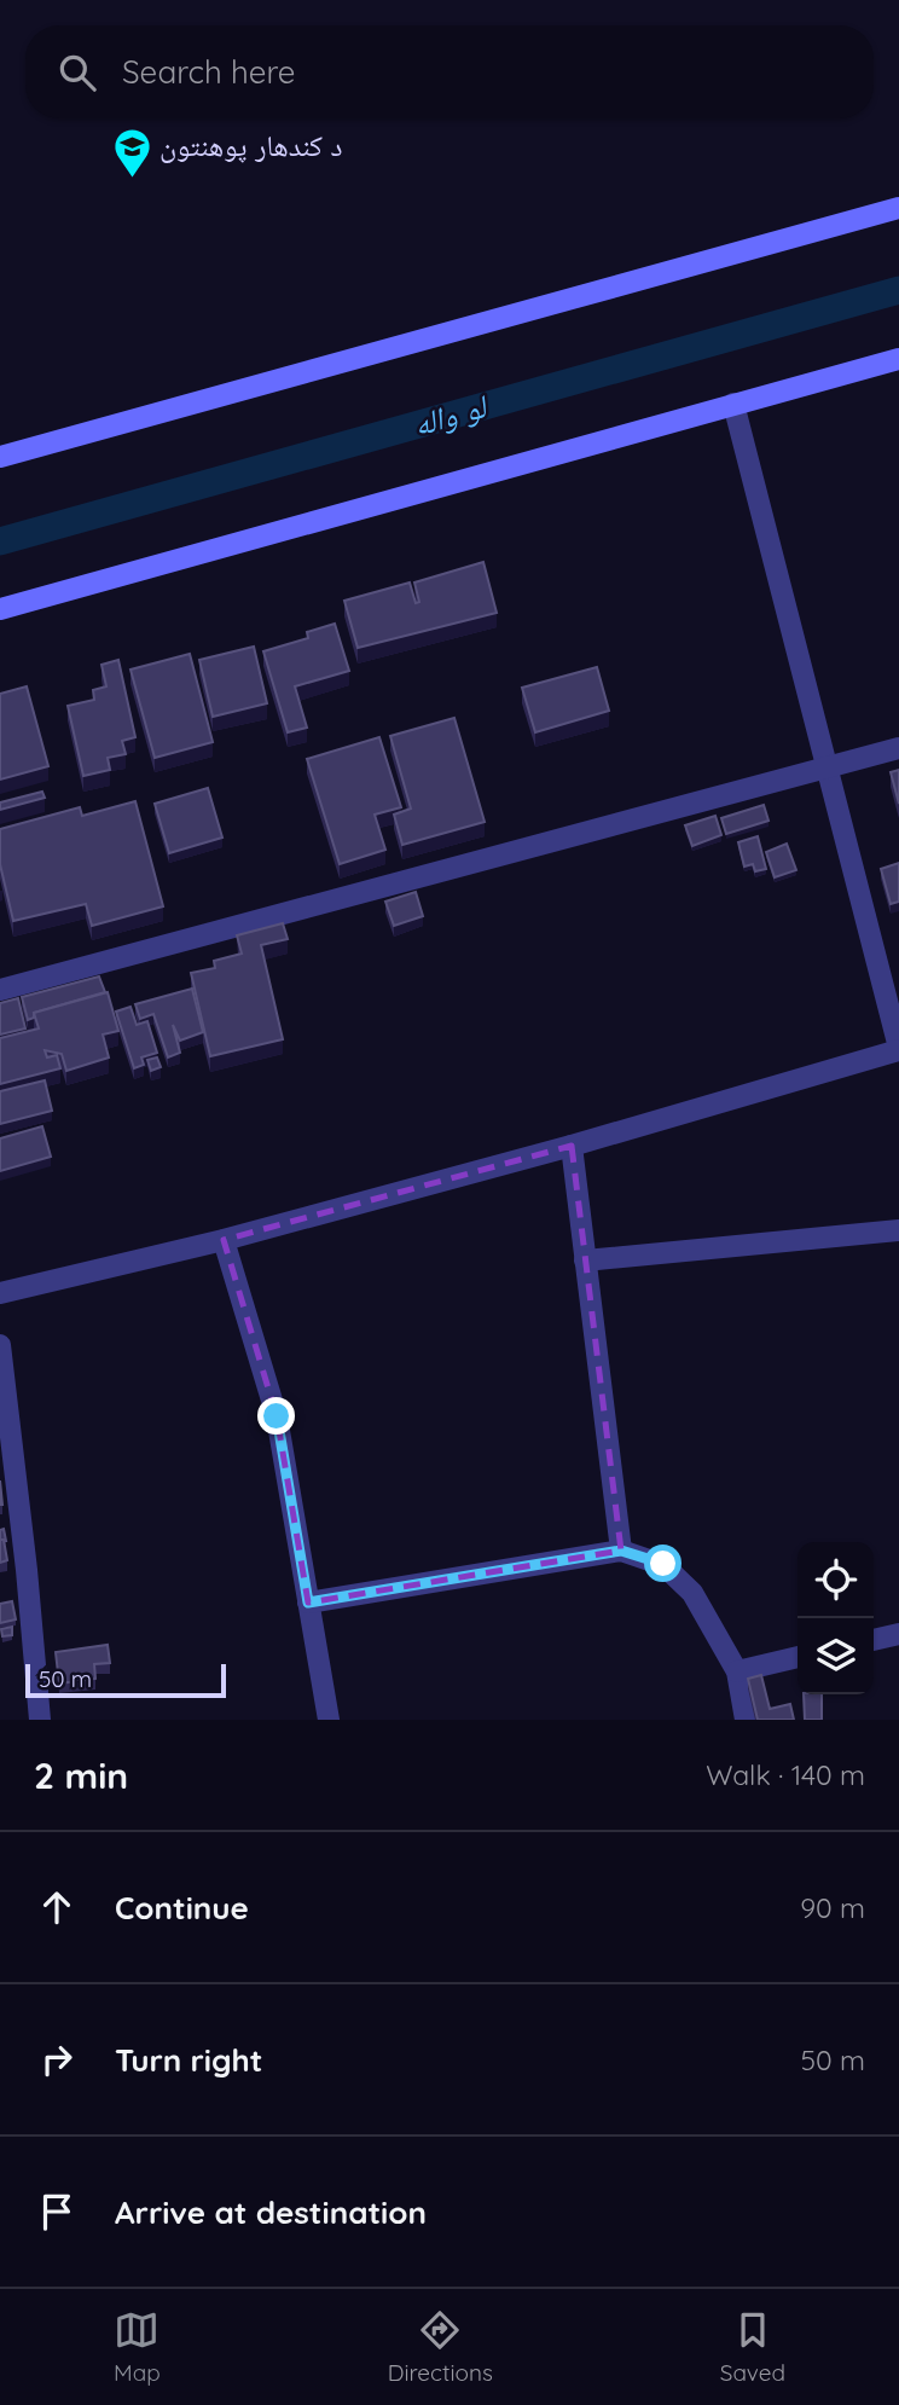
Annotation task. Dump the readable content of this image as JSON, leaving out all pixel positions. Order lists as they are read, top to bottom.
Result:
{
  "water": ["لو واله"],
  "places": {
    "school or university": ["د کندهار پوهنتون"]
  },
  "scale_bar": "50 m",
  "page": {
    "search": "Search here",
    "scale": "50 m",
    "heading": ["2 min", "Walk · 140 m"],
    "list": [
      ["Continue", "90 m"],
      ["Turn right", "50 m"],
      "Arrive at destination"
    ],
    "nav": ["Map", "Directions", "Saved"]
  }
}
